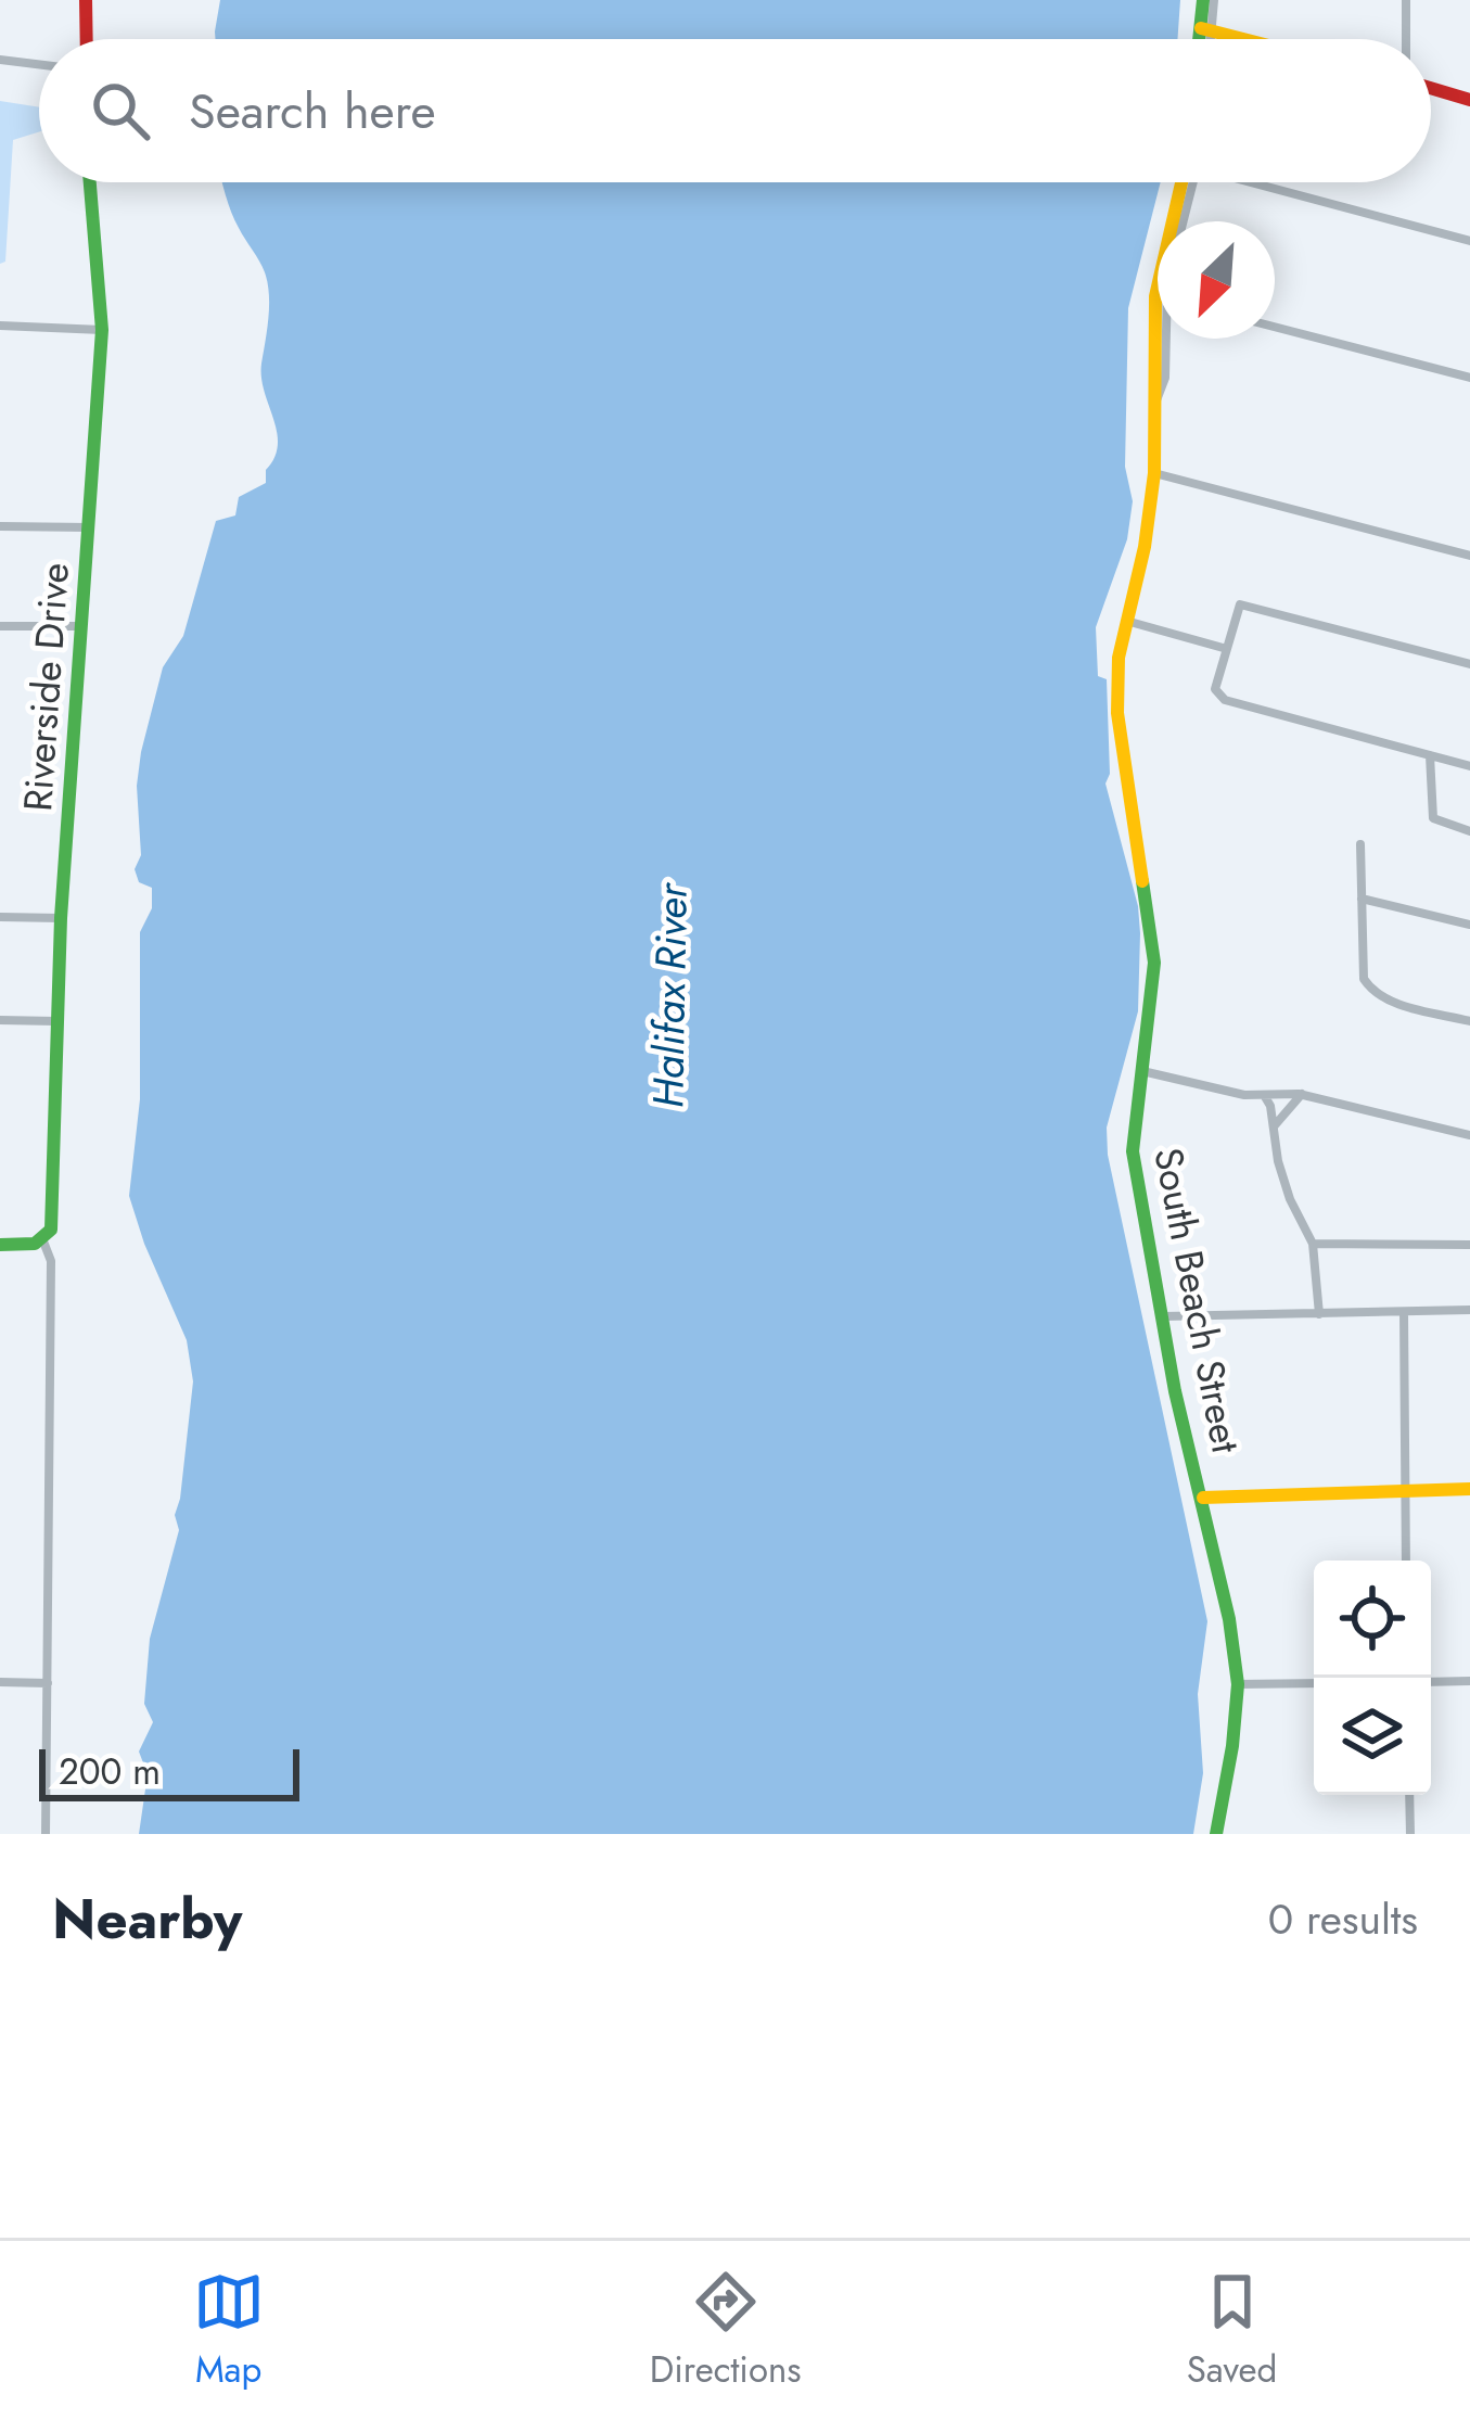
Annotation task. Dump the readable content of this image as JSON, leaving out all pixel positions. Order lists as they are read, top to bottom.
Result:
{
  "streets": {
    "street": ["Riverside Drive", "South Beach Street"]
  },
  "water": ["Halifax River"],
  "scale_bar": "200 m",
  "north": "bottom left",
  "page": {
    "search": "Search here",
    "scale": "200 m",
    "heading": ["Nearby", "0 results"],
    "nav": ["Map", "Directions", "Saved"]
  }
}
